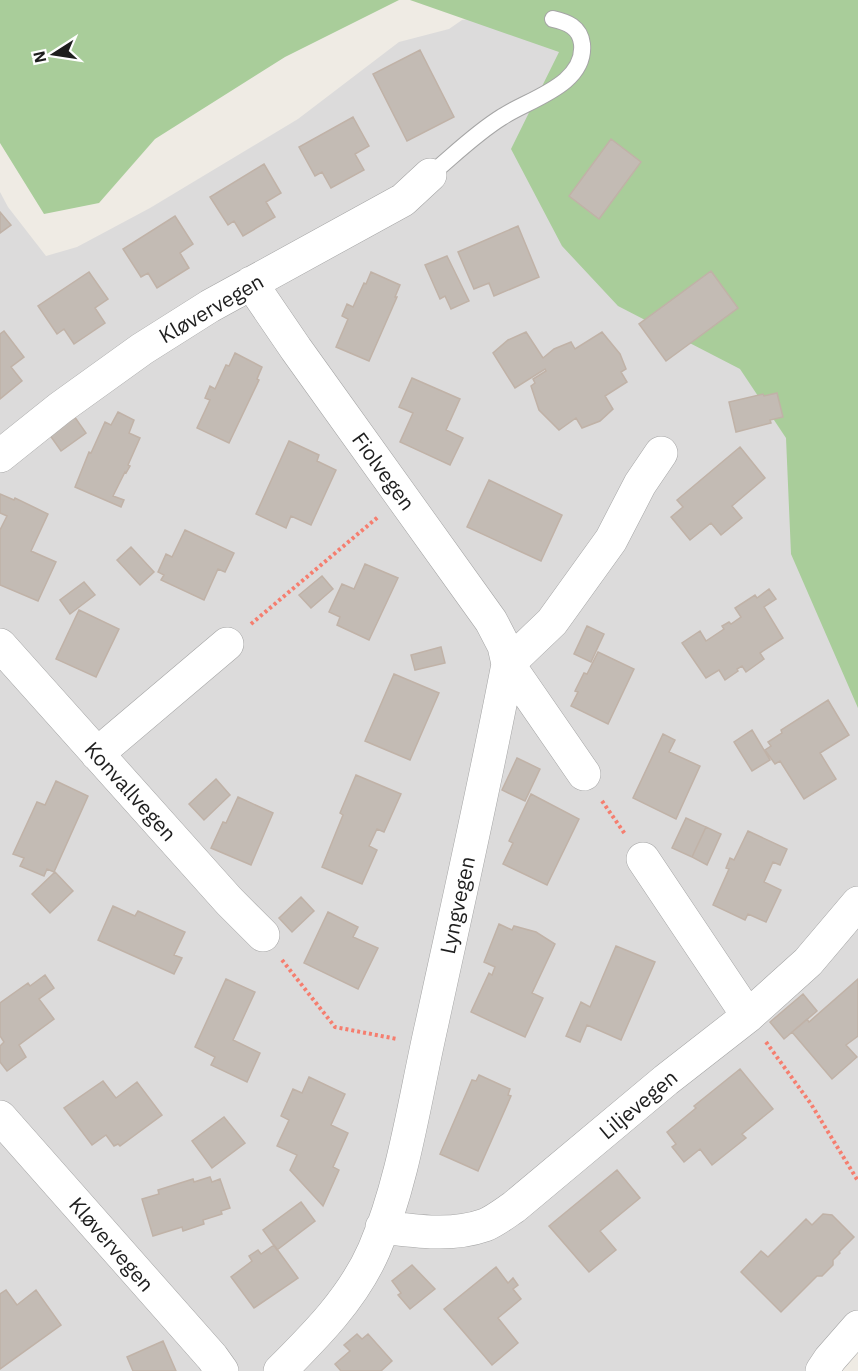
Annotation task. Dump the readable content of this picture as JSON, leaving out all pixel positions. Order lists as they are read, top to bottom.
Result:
{
  "streets": {
    "street": [
      "Kløvervegen",
      "Fiolvegen",
      "Konvallvegen",
      "Lyngvegen",
      "Liljevegen"
    ]
  },
  "crossings": [
    ["Kløvervegen", "Fiolvegen"],
    ["Fiolvegen", "Lyngvegen"],
    ["Lyngvegen", "Liljevegen"]
  ],
  "north": "left"
}
